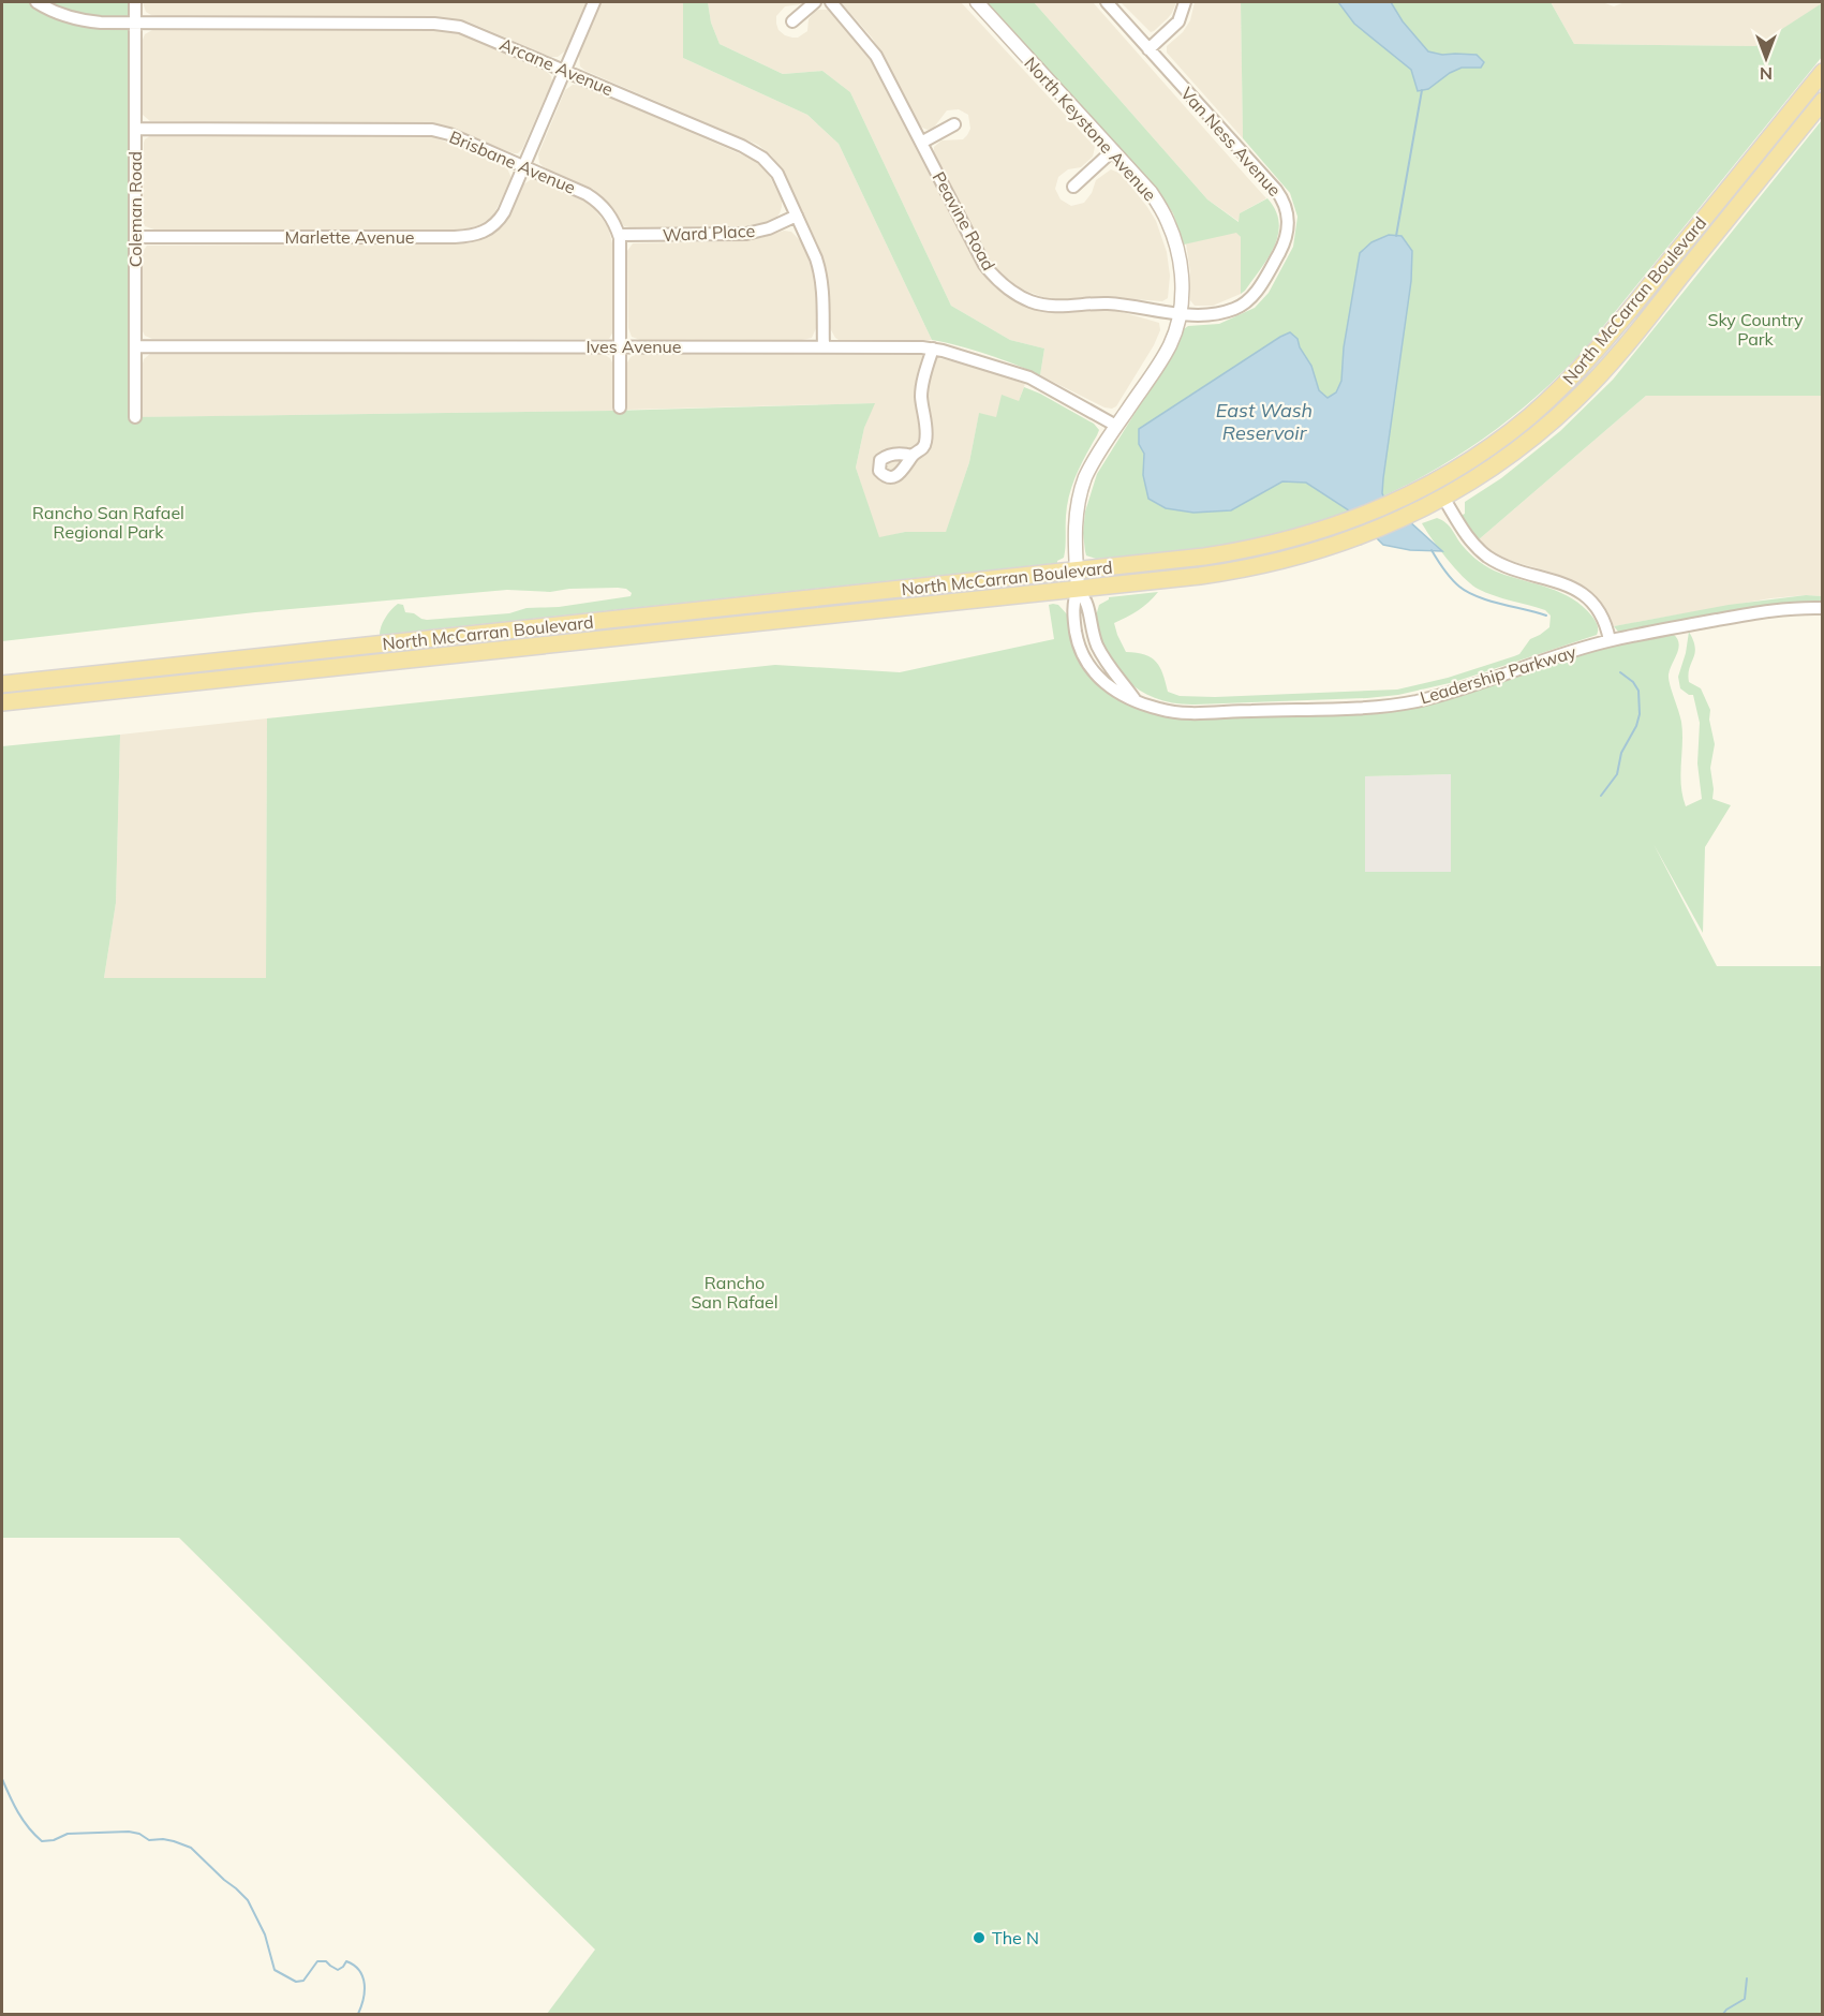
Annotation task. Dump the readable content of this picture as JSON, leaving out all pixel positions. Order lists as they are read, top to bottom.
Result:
{
  "streets": {
    "main road": ["North McCarran Boulevard"],
    "street": [
      "Arcane Avenue",
      "North Keystone Avenue",
      "Van Ness Avenue",
      "Brisbane Avenue",
      "Coleman Road",
      "Peavine Road",
      "Ward Place",
      "Marlette Avenue",
      "Ives Avenue",
      "Leadership Parkway"
    ]
  },
  "crossings": [
    ["Arcane Avenue", "Coleman Road"],
    ["Arcane Avenue", "Ward Place"],
    ["Arcane Avenue", "Marlette Avenue"],
    ["Arcane Avenue", "Ives Avenue"],
    ["North Keystone Avenue", "Van Ness Avenue"],
    ["North Keystone Avenue", "Peavine Road"],
    ["North Keystone Avenue", "North McCarran Boulevard"],
    ["North Keystone Avenue", "Ives Avenue"],
    ["North Keystone Avenue", "Leadership Parkway"],
    ["Van Ness Avenue", "Peavine Road"],
    ["Brisbane Avenue", "Coleman Road"],
    ["Brisbane Avenue", "Ward Place"],
    ["Brisbane Avenue", "Marlette Avenue"],
    ["Brisbane Avenue", "Ives Avenue"],
    ["Coleman Road", "Marlette Avenue"],
    ["Coleman Road", "Ives Avenue"],
    ["North McCarran Boulevard", "Leadership Parkway"]
  ],
  "water": ["East Wash Reservoir"],
  "parks": ["Sky Country Park", "Rancho San Rafael Regional Park", "Rancho San Rafael"],
  "places": ["The N"],
  "north": "bottom"
}
